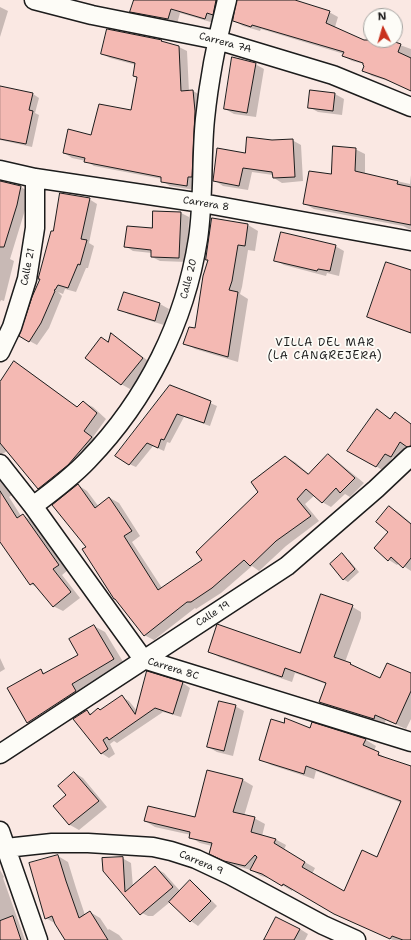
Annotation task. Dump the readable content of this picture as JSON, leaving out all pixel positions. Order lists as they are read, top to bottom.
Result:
{
  "streets": {
    "street": [
      "Carrera 7A",
      "Carrera 8",
      "Calle 21",
      "Calle 20",
      "Calle 19",
      "Carrera 8C",
      "Carrera 9"
    ]
  },
  "crossings": [
    ["Carrera 7A", "Calle 20"],
    ["Carrera 8", "Calle 21"],
    ["Carrera 8", "Calle 20"],
    ["Calle 20", "Carrera 8C"],
    ["Calle 19", "Carrera 8C"]
  ],
  "districts": ["VILLA DEL MAR (LA CANGREJERA)"],
  "north": "top"
}
